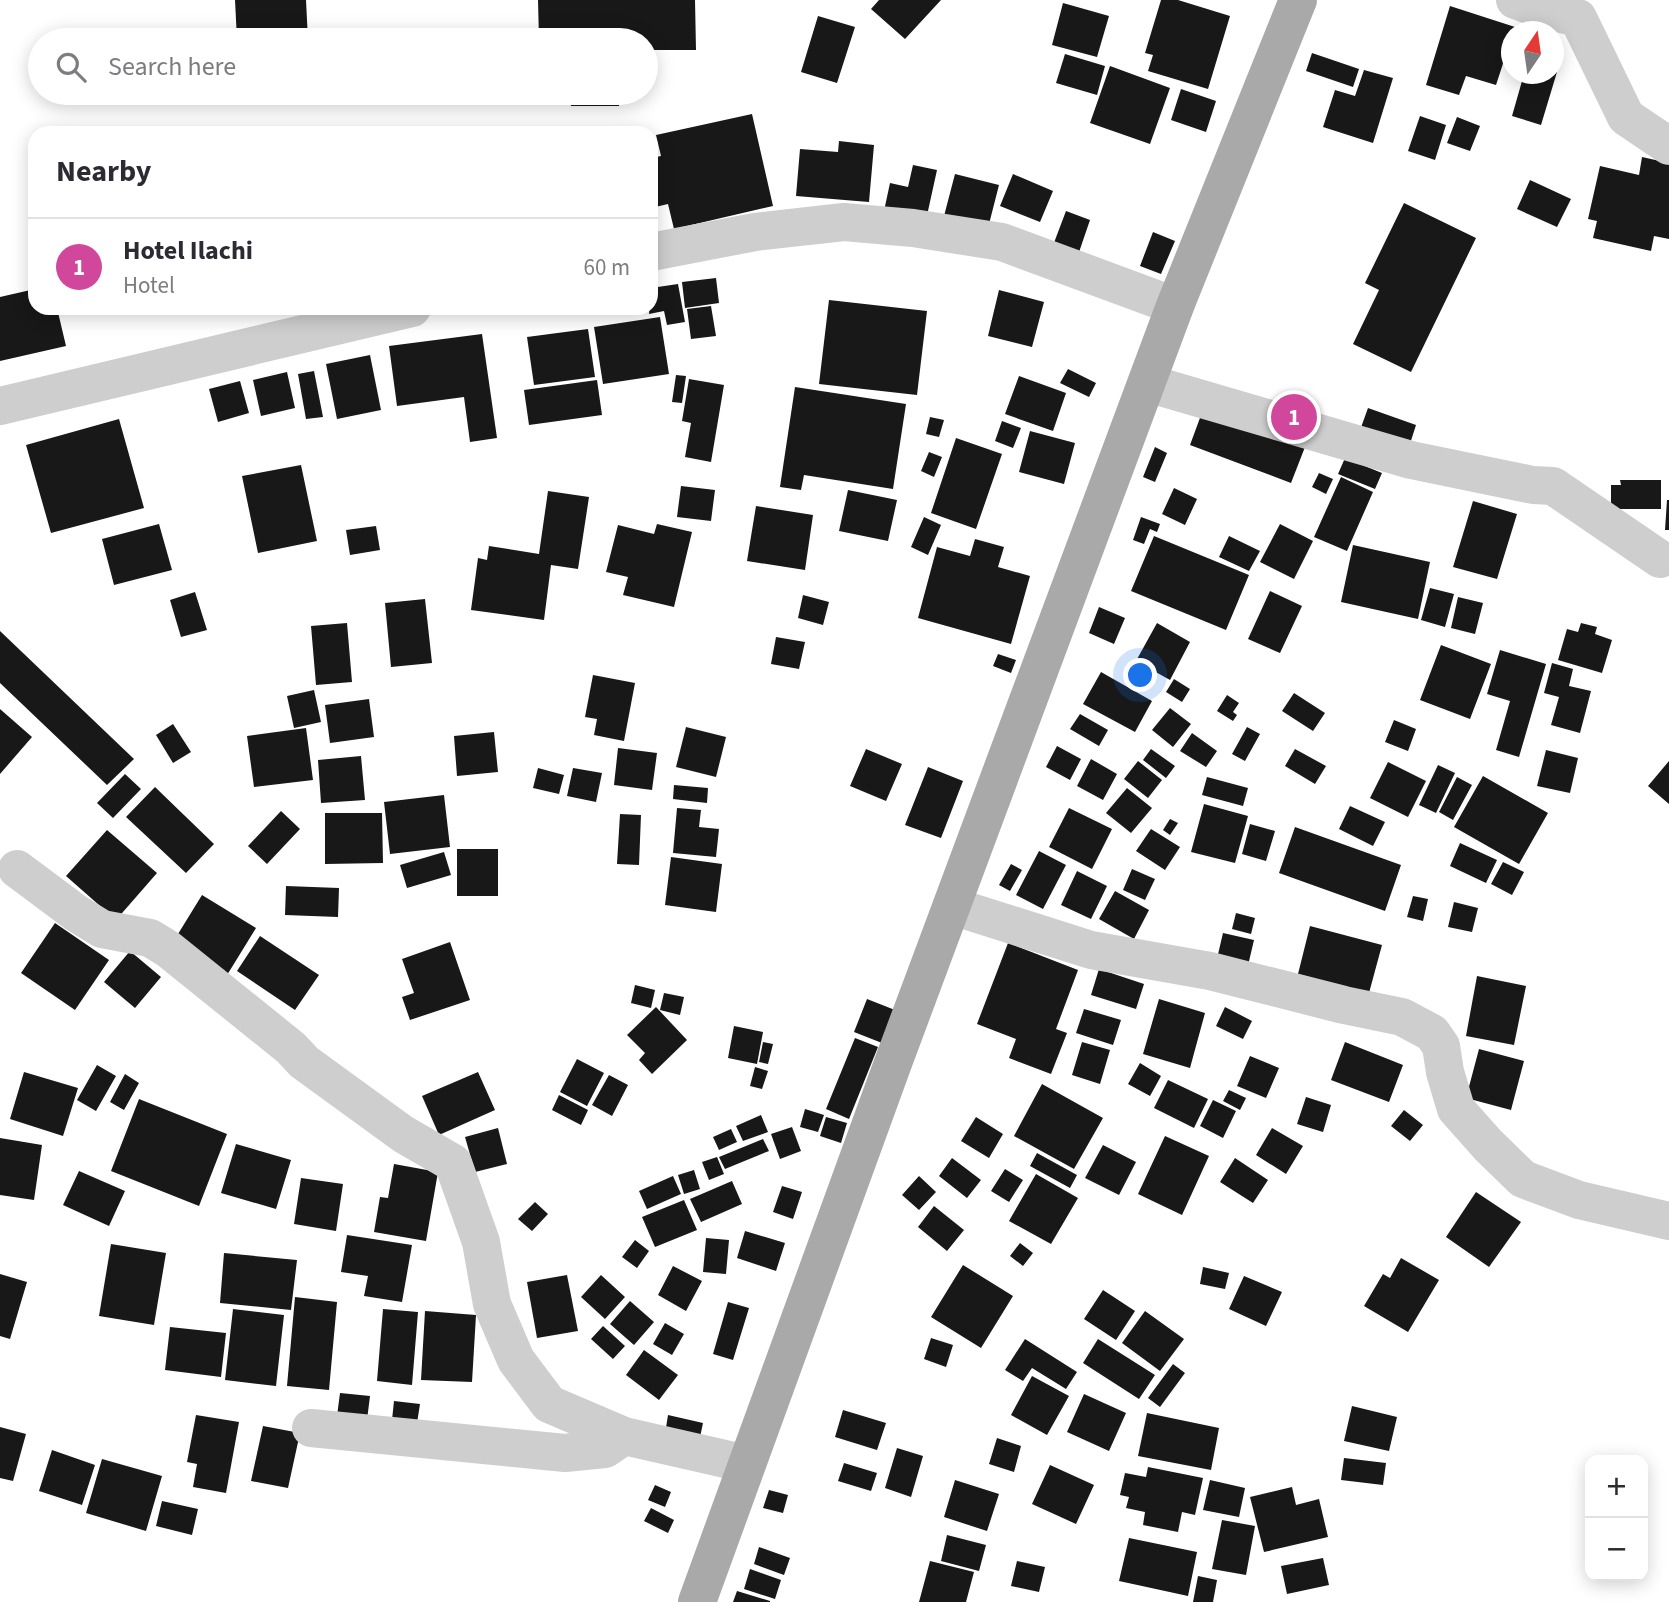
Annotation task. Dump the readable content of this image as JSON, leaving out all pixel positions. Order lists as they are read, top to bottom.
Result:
{
  "north": "top",
  "page": {
    "search": "Search here",
    "heading": "Nearby",
    "list": [
      {
        "mark": "1",
        "name": "Hotel Ilachi",
        "note": "Hotel",
        "value": "60 m"
      }
    ],
    "pins": "1",
    "map_buttons": ["+", "−"]
  }
}
